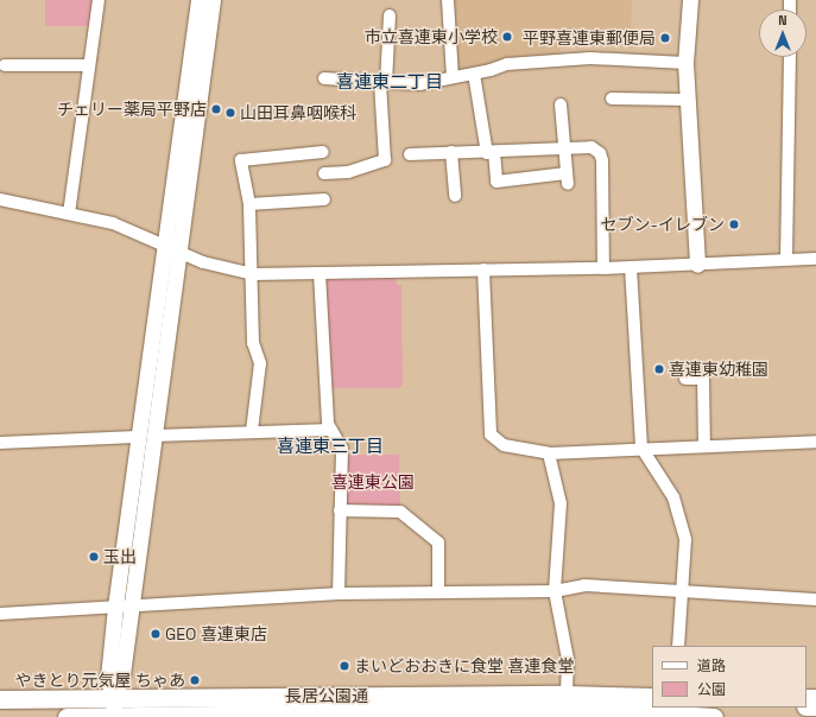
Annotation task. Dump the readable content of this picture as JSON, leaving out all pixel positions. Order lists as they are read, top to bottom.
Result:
{
  "streets": {
    "main road": ["長居公園通"]
  },
  "districts": ["喜連東二丁目", "喜連東三丁目"],
  "parks": ["喜連東公園"],
  "places": [
    "市立喜連東小学校",
    "平野喜連東郵便局",
    "チェリー薬局平野店",
    "山田耳鼻咽喉科",
    "セブン-イレブン",
    "喜連東幼稚園",
    "玉出",
    "GEO 喜連東店",
    "まいどおおきに食堂 喜連食堂",
    "やきとり元気屋 ちゃあ"
  ],
  "legend": ["道路", "公園"],
  "north": "top"
}
